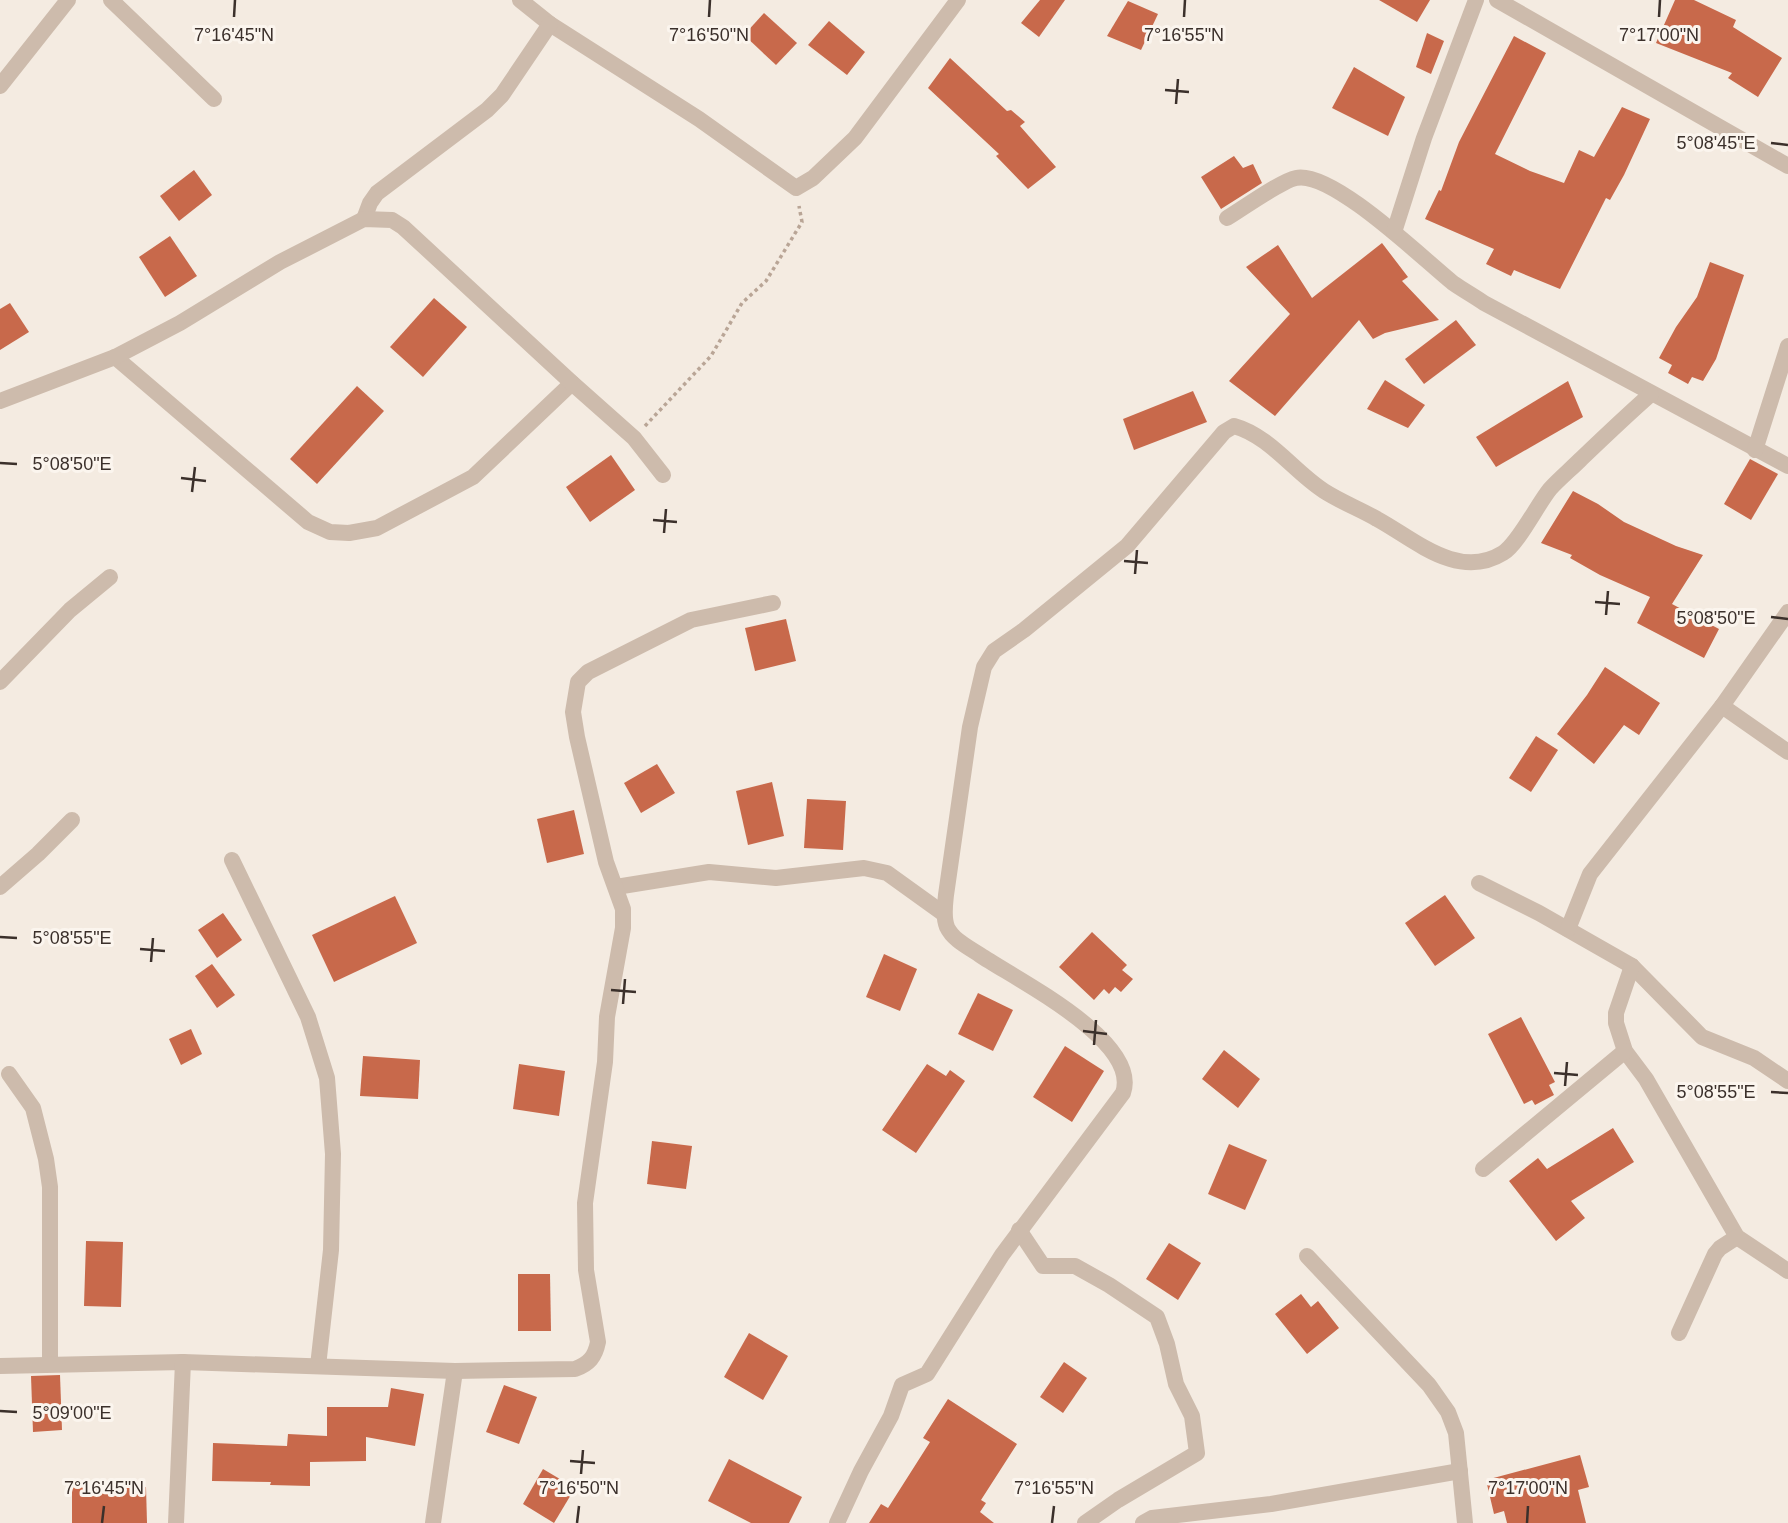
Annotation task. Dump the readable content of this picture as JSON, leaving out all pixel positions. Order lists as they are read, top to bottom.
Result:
{
  "coordinates": [
    "7°16'45\"N",
    "7°16'50\"N",
    "7°16'55\"N",
    "7°17'00\"N",
    "5°08'45\"E",
    "5°08'50\"E",
    "5°08'55\"E",
    "5°09'00\"E"
  ]
}
